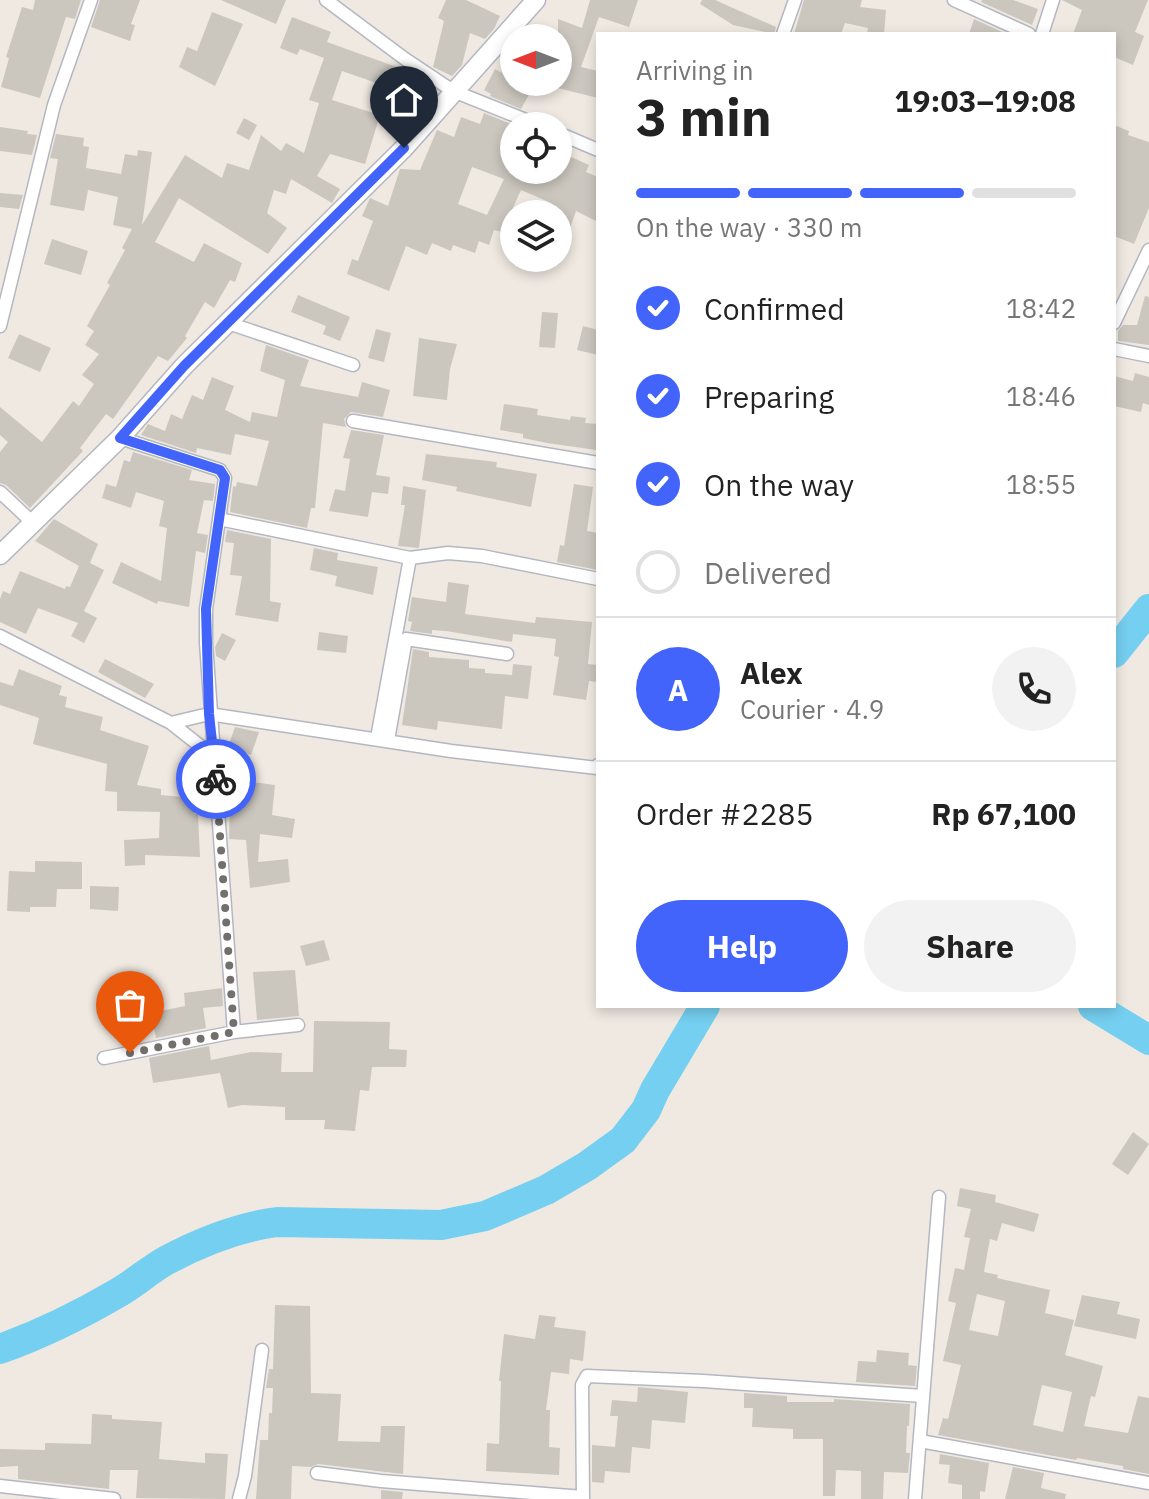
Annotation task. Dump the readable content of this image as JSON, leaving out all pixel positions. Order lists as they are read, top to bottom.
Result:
{
  "north": "left",
  "page": {
    "heading": ["3 min", "Arriving in", "19:03–19:08"],
    "panel": [
      "Alex",
      "Courier · 4.9",
      "Order #2285",
      "Rp 67,100"
    ],
    "bar": "On the way · 330 m",
    "list": [
      ["Confirmed", "18:42"],
      ["Preparing", "18:46"],
      ["On the way", "18:55"],
      "Delivered"
    ],
    "round": "A",
    "buttons": ["Help", "Share"]
  }
}
